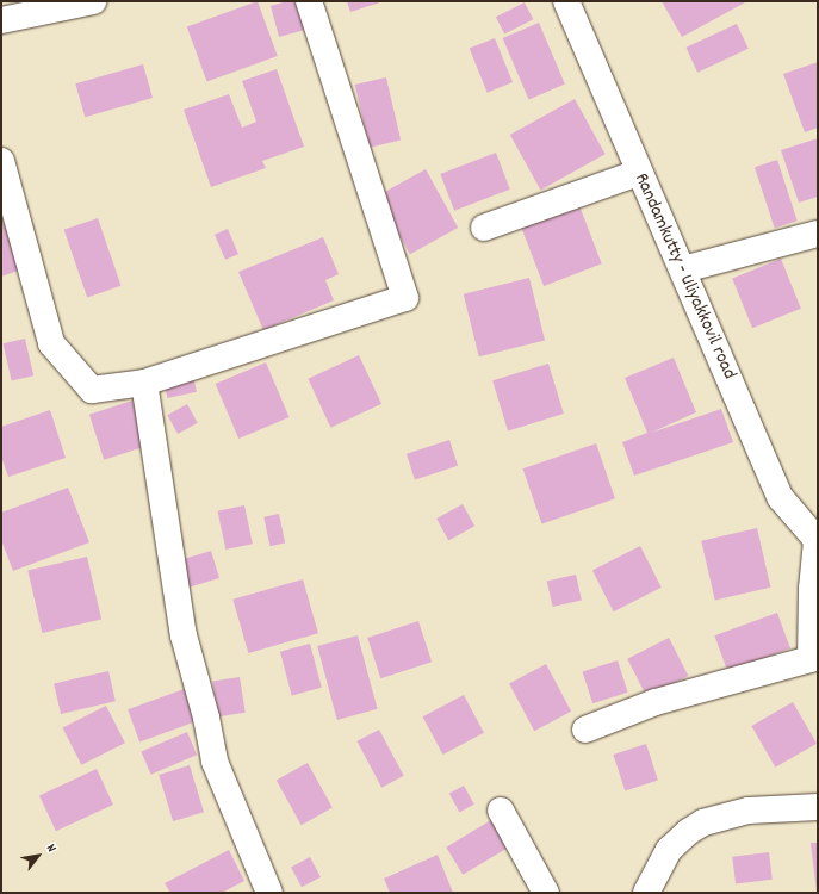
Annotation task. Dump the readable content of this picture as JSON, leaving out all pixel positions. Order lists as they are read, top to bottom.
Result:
{
  "streets": {
    "street": ["Randamkutty - Uliyakkovil road"]
  },
  "north": "top right"
}
